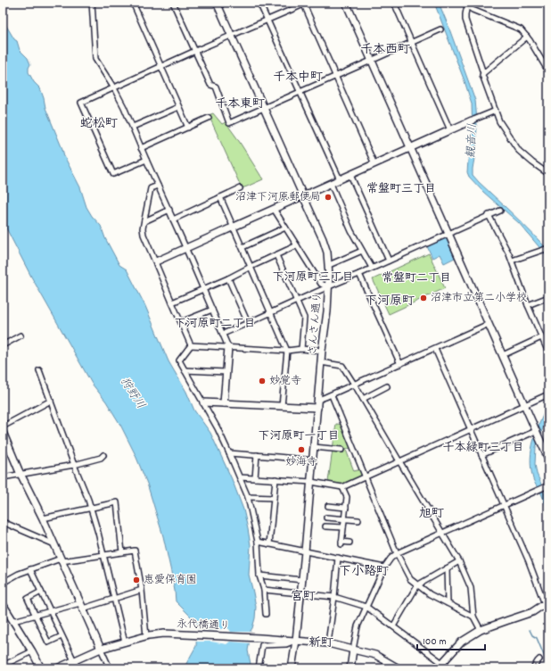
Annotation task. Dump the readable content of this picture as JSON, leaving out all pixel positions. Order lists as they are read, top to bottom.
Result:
{
  "streets": {
    "street": ["さんさん通り", "永代橋通り"]
  },
  "crossings": [
    ["さんさん通り", "永代橋通り"]
  ],
  "districts": [
    "千本西町",
    "千本中町",
    "千本東町",
    "蛇松町",
    "常盤町三丁目",
    "下河原町三丁目",
    "常盤町二丁目",
    "下河原町",
    "下河原町二丁目",
    "下河原町一丁目",
    "千本緑町三丁目",
    "旭町",
    "下小路町",
    "宮町",
    "新町"
  ],
  "water": ["観音川", "狩野川"],
  "places": [
    "沼津下河原郵便局",
    "沼津市立第二小学校",
    "妙覚寺",
    "妙海寺",
    "恵愛保育園"
  ],
  "scale_bar": "100 m"
}
